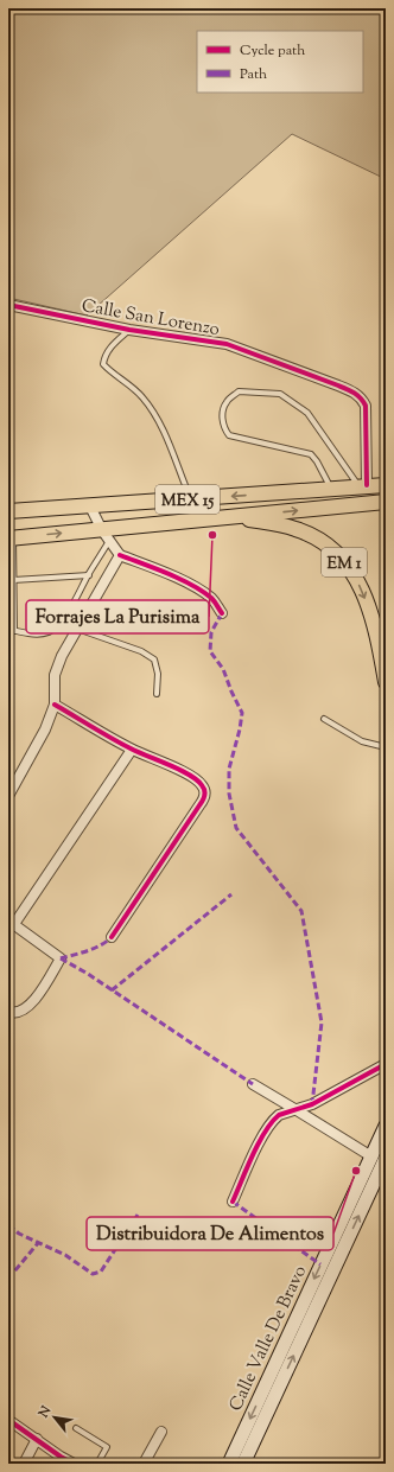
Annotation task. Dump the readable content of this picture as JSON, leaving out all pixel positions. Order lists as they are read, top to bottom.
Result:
{
  "streets": {
    "main road": ["MEX 15", "EM 1", "Calle Valle De Bravo"],
    "street": ["Calle San Lorenzo"]
  },
  "crossings": [
    ["Calle San Lorenzo", "MEX 15"],
    ["MEX 15", "EM 1"]
  ],
  "places": ["Forrajes La Purisima", "Distribuidora De Alimentos"],
  "legend": ["Cycle path", "Path"],
  "north": "top left"
}
